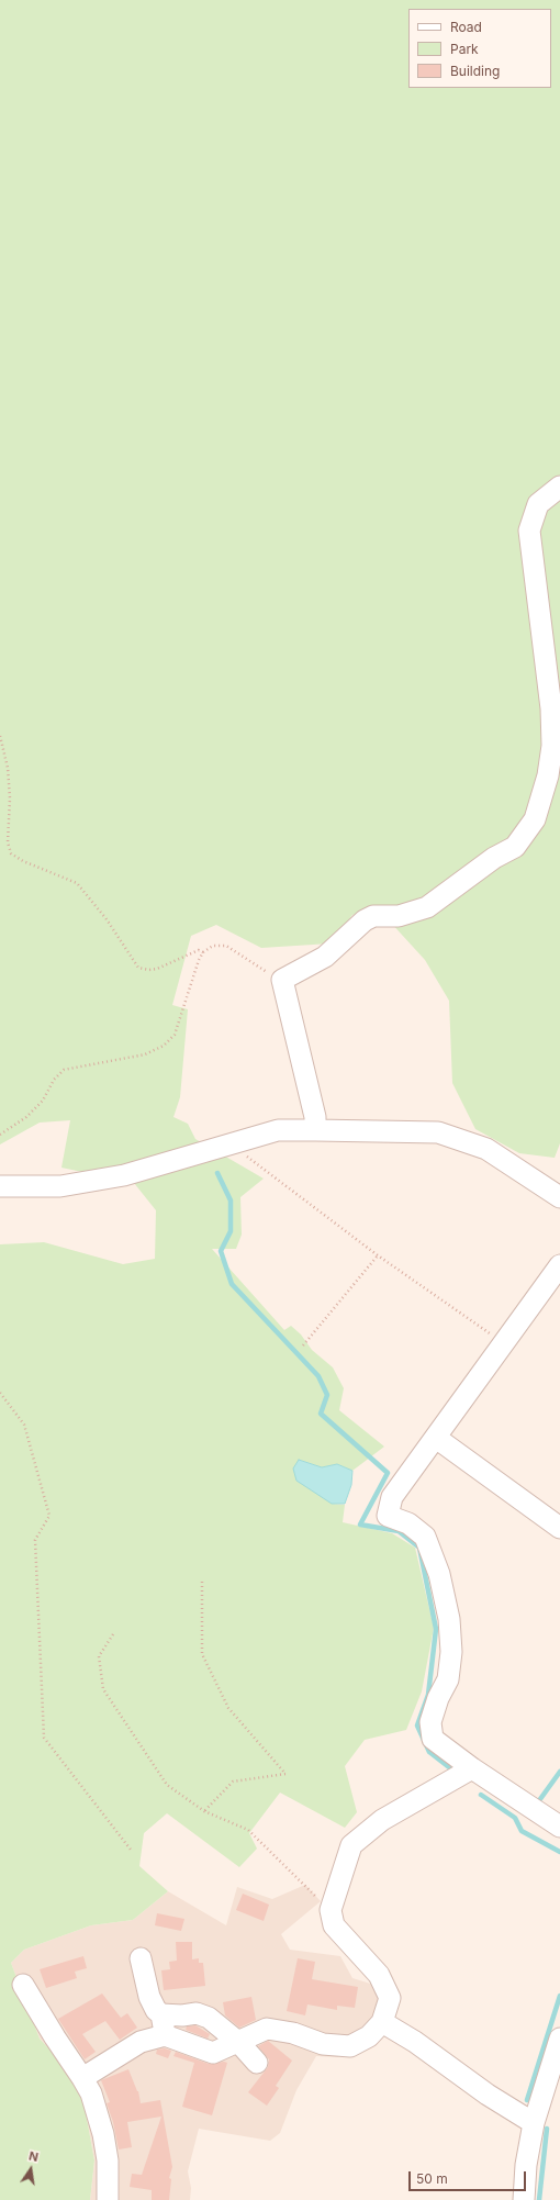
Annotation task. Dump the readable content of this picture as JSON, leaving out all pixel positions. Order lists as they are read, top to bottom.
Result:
{
  "legend": ["Road", "Park", "Building"],
  "scale_bar": "50 m",
  "north": "top"
}
